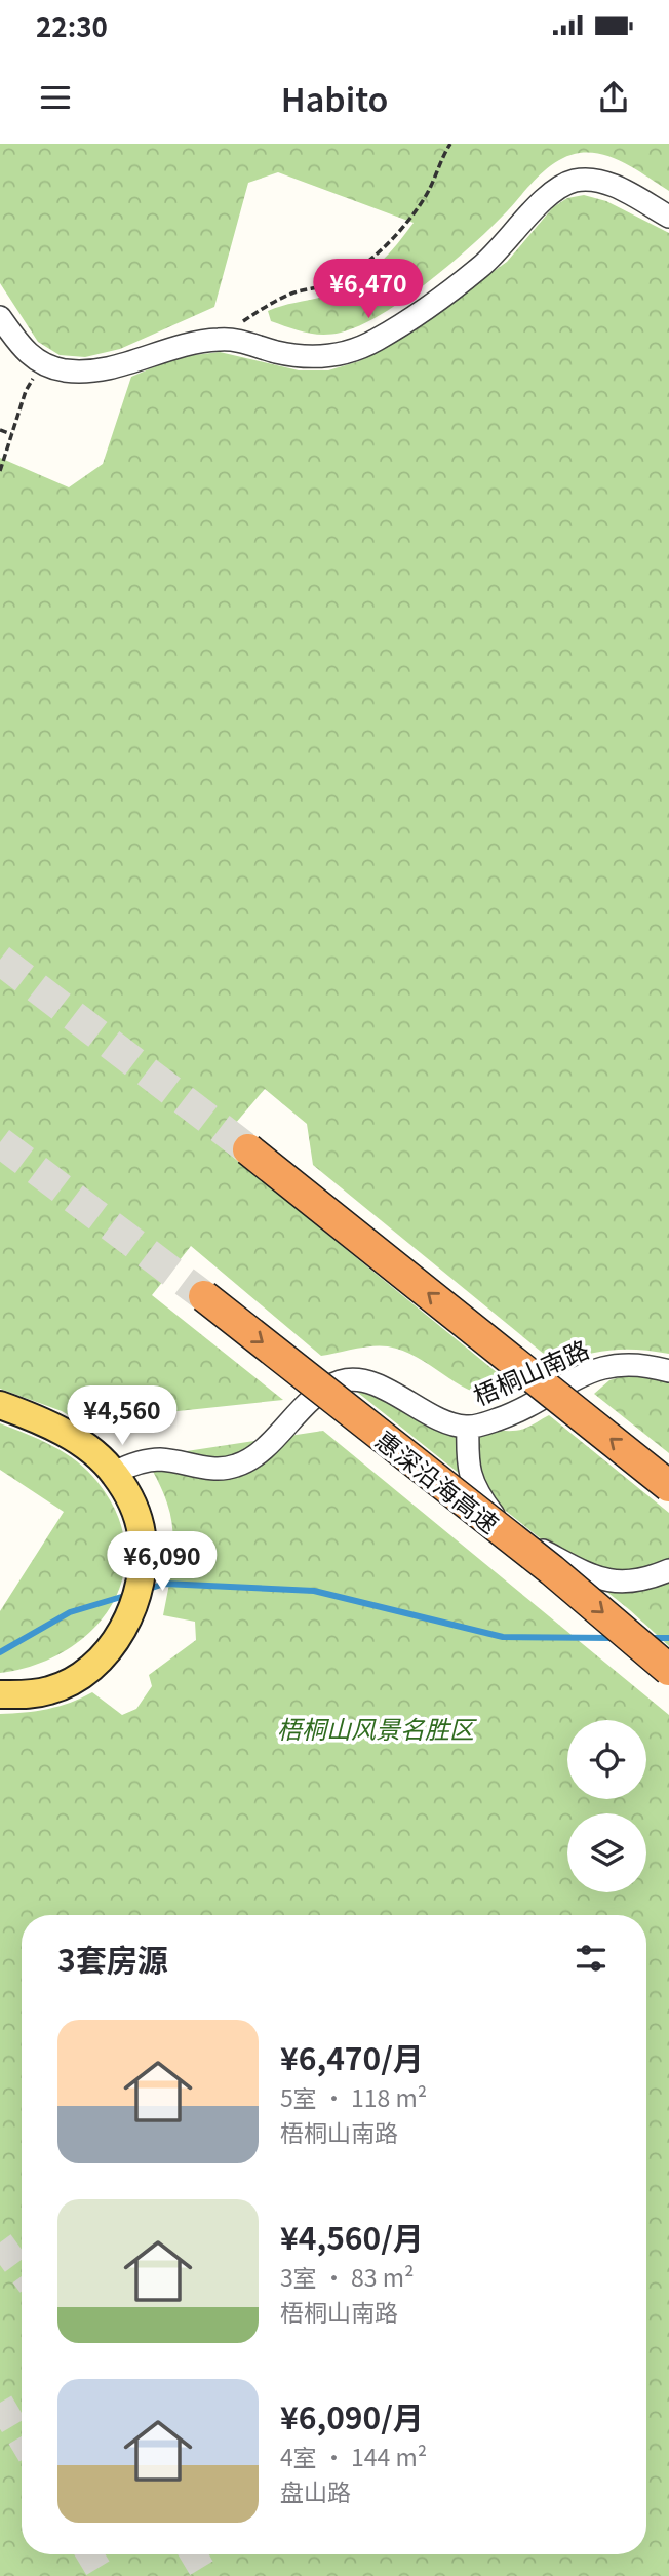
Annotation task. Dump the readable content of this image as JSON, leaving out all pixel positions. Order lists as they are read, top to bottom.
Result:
{
  "streets": {
    "highway": ["惠深沿海高速"],
    "street": ["梧桐山南路"]
  },
  "parks": ["梧桐山风景名胜区"],
  "page": {
    "status": "22:30",
    "header": "Habito",
    "price": ["¥6,470", "¥4,560", "¥6,090"],
    "heading": "3套房源",
    "list": [
      {
        "name": "¥6,470/月",
        "note": "5室 · 118 m² · 梧桐山南路"
      },
      {
        "name": "¥4,560/月",
        "note": "3室 · 83 m² · 梧桐山南路"
      },
      {
        "name": "¥6,090/月",
        "note": "4室 · 144 m² · 盘山路"
      }
    ]
  }
}
